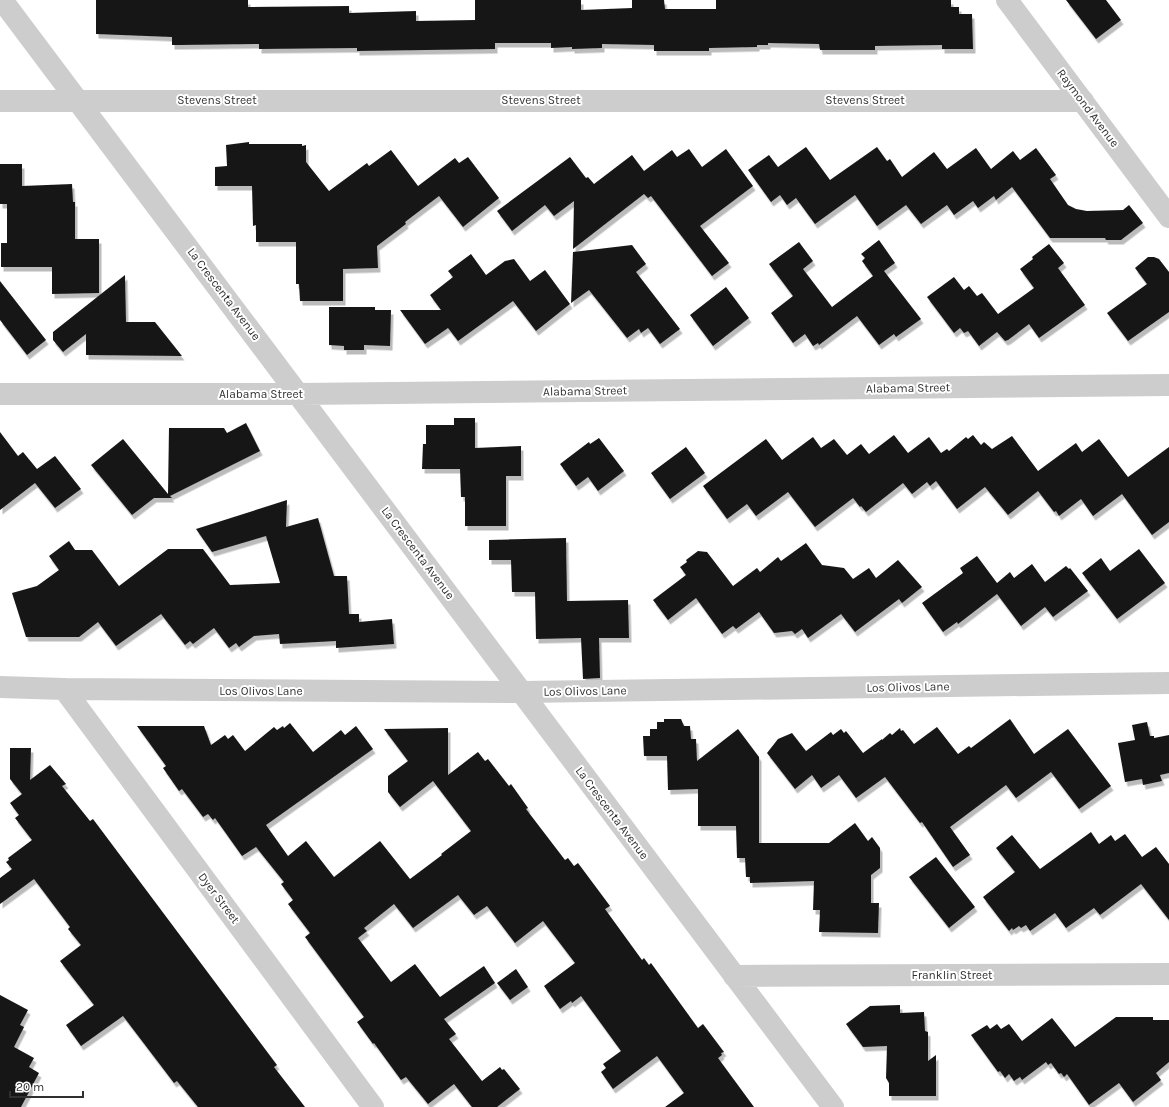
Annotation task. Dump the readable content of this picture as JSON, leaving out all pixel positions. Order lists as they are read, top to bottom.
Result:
{
  "streets": {
    "street": [
      "Stevens Street",
      "Raymond Avenue",
      "La Crescenta Avenue",
      "Alabama Street",
      "Los Olivos Lane",
      "Dyer Street",
      "Franklin Street"
    ]
  },
  "crossings": [
    ["Stevens Street", "Raymond Avenue"],
    ["Stevens Street", "La Crescenta Avenue"],
    ["La Crescenta Avenue", "Alabama Street"],
    ["La Crescenta Avenue", "Los Olivos Lane"],
    ["La Crescenta Avenue", "Franklin Street"],
    ["Los Olivos Lane", "Dyer Street"]
  ],
  "scale_bar": "20 m"
}
